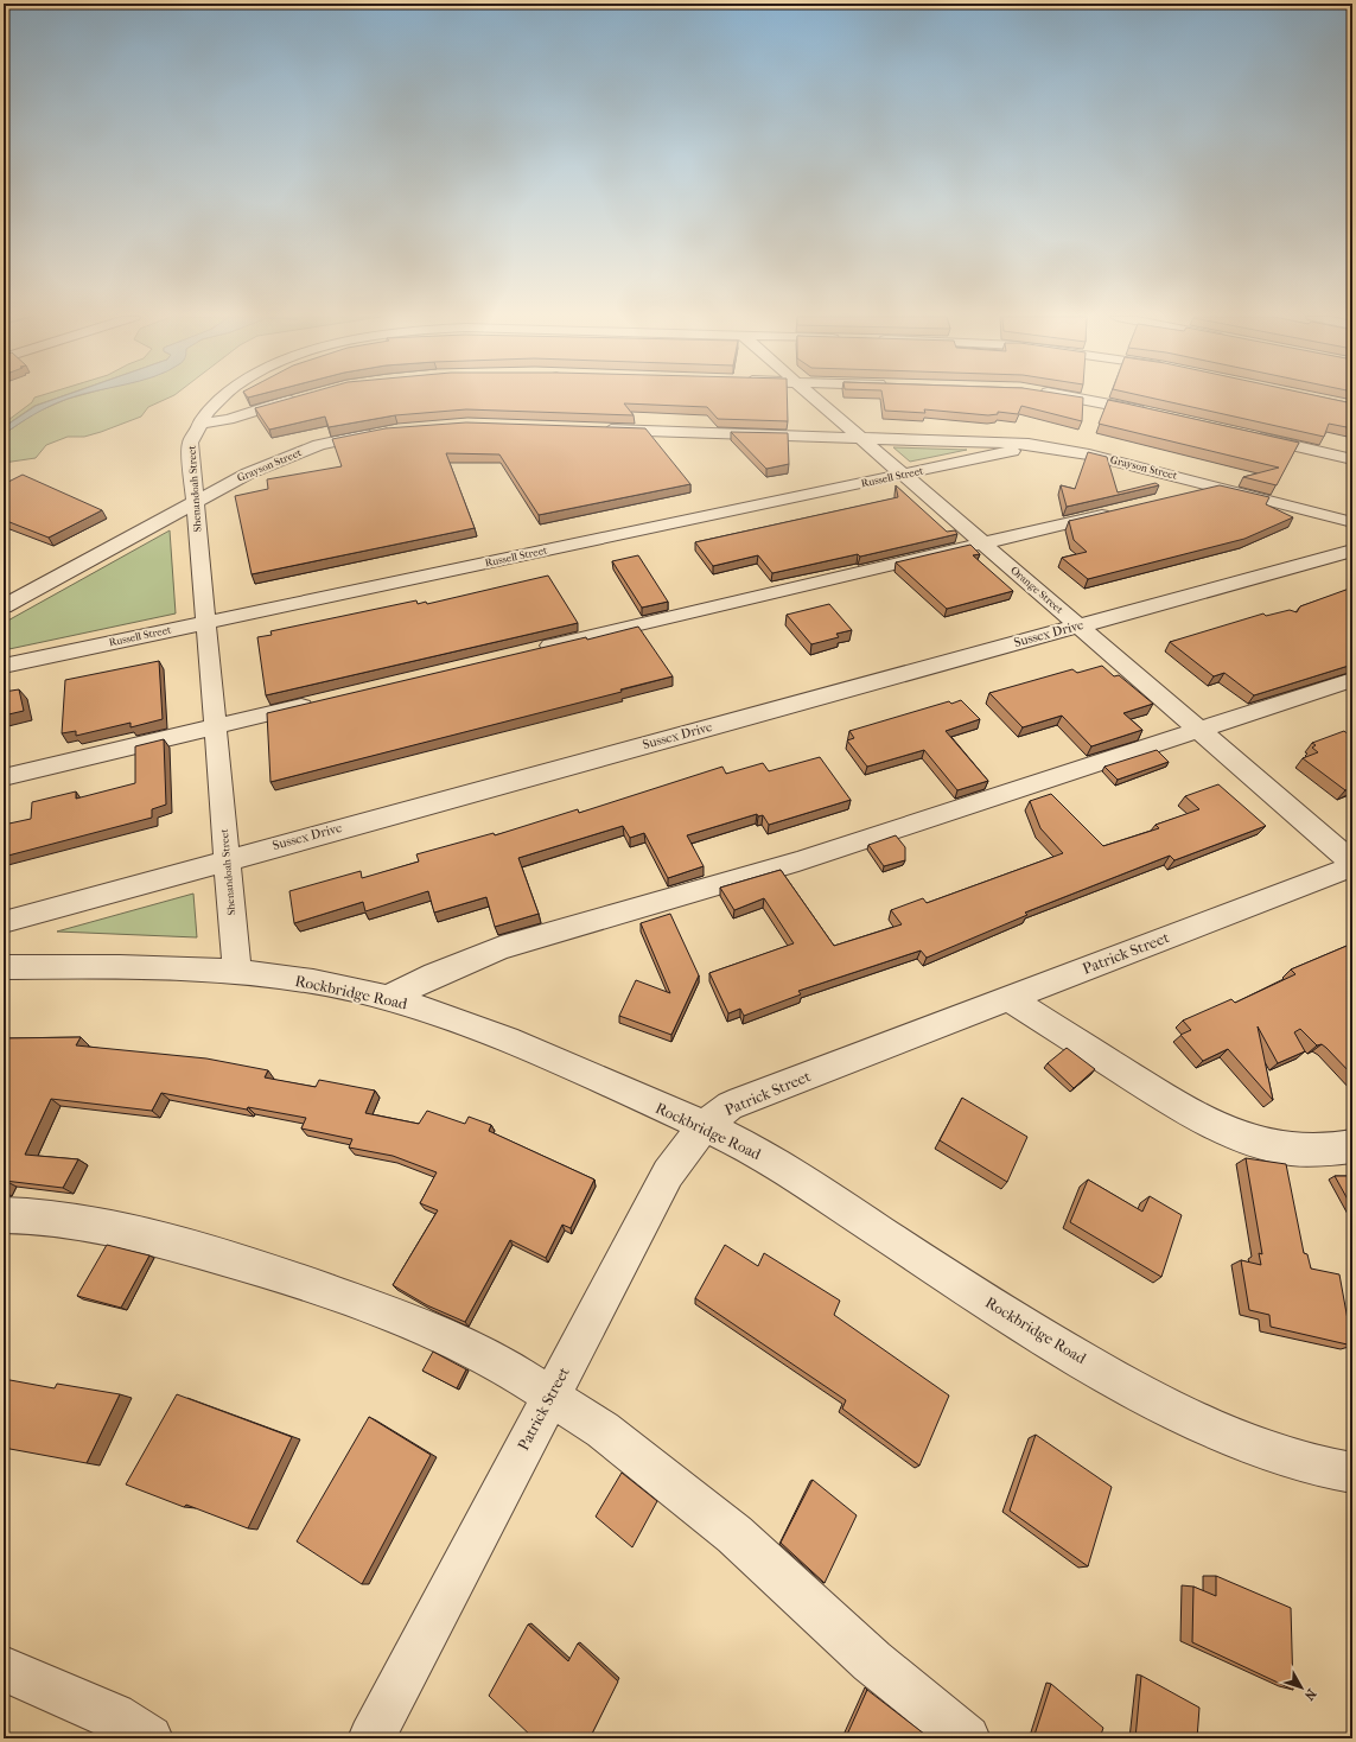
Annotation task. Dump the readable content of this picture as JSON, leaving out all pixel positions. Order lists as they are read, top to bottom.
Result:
{
  "streets": {
    "street": [
      "Grayson Street",
      "Russell Street",
      "Shenandoah Street",
      "Orange Street",
      "Sussex Drive",
      "Patrick Street",
      "Rockbridge Road"
    ]
  },
  "crossings": [
    ["Grayson Street", "Russell Street"],
    ["Grayson Street", "Shenandoah Street"],
    ["Grayson Street", "Orange Street"],
    ["Russell Street", "Shenandoah Street"],
    ["Russell Street", "Orange Street"],
    ["Shenandoah Street", "Sussex Drive"],
    ["Shenandoah Street", "Rockbridge Road"],
    ["Orange Street", "Sussex Drive"],
    ["Orange Street", "Patrick Street"],
    ["Patrick Street", "Rockbridge Road"]
  ],
  "north": "bottom right"
}
